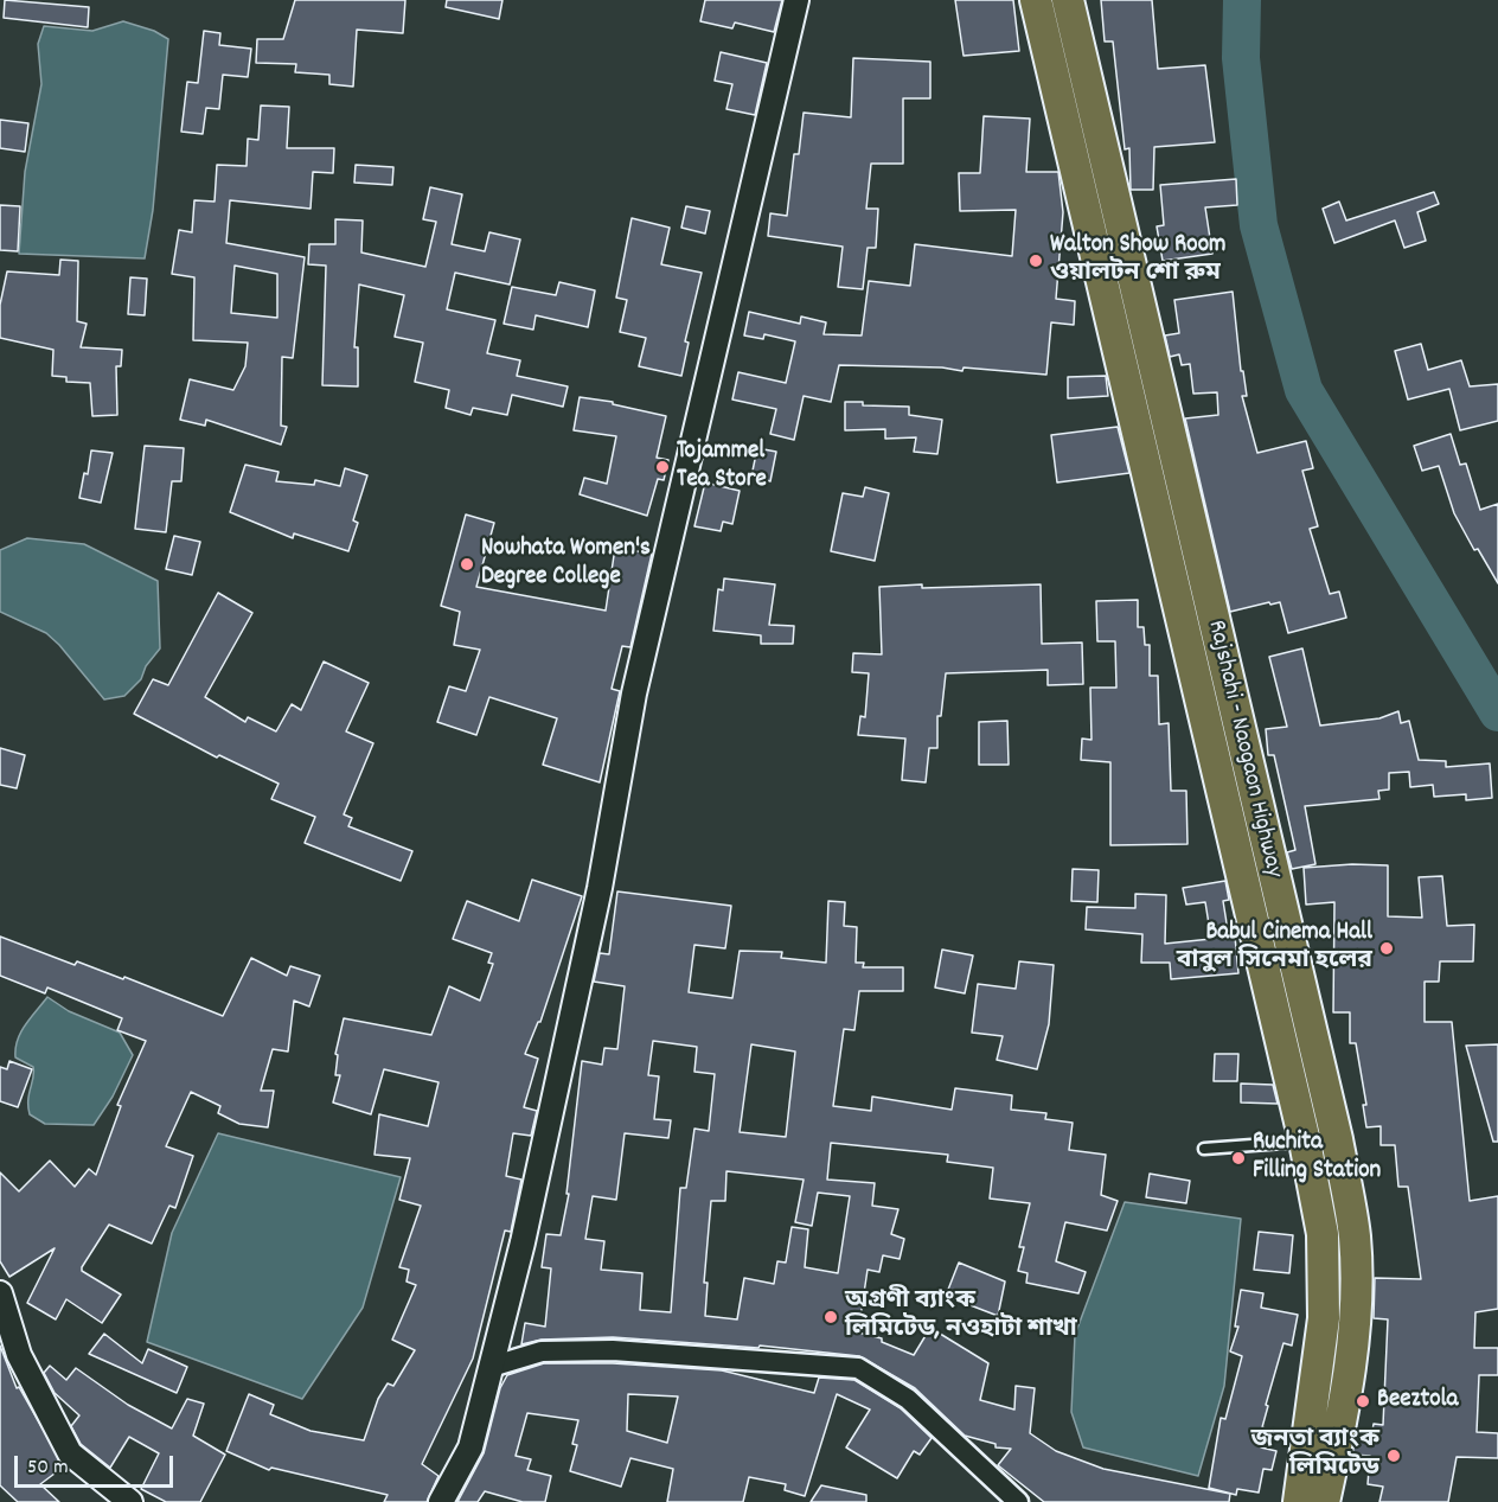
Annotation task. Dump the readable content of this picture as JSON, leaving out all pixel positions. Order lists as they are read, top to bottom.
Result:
{
  "streets": {
    "main road": ["Rajshahi - Naogaon Highway"]
  },
  "places": [
    "Walton Show Room ওয়ালটন শো রুম",
    "Tojammel Tea Store",
    "Nowhata Women's Degree College",
    "Babul Cinema Hall বাবুল সিনেমা হলের",
    "Ruchita Filling Station",
    "অগ্রণী ব্যাংক লিমিটেড, নওহাটা শাখা",
    "Beeztola",
    "জনতা ব্যাংক লিমিটেড"
  ],
  "scale_bar": "50 m"
}
